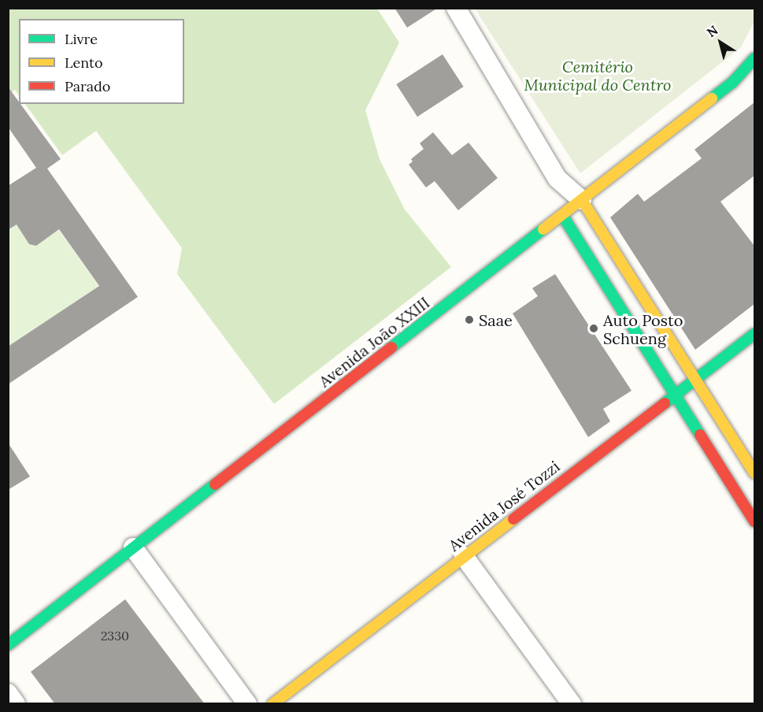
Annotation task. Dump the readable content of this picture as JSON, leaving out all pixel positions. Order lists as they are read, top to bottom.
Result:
{
  "streets": {
    "street": ["Avenida João XXIII", "Avenida José Tozzi"]
  },
  "parks": ["Cemitério Municipal do Centro"],
  "places": ["Saae", "Auto Posto Schueng"],
  "house_numbers": ["2330"],
  "legend": ["Livre", "Lento", "Parado"],
  "north": "top left"
}
